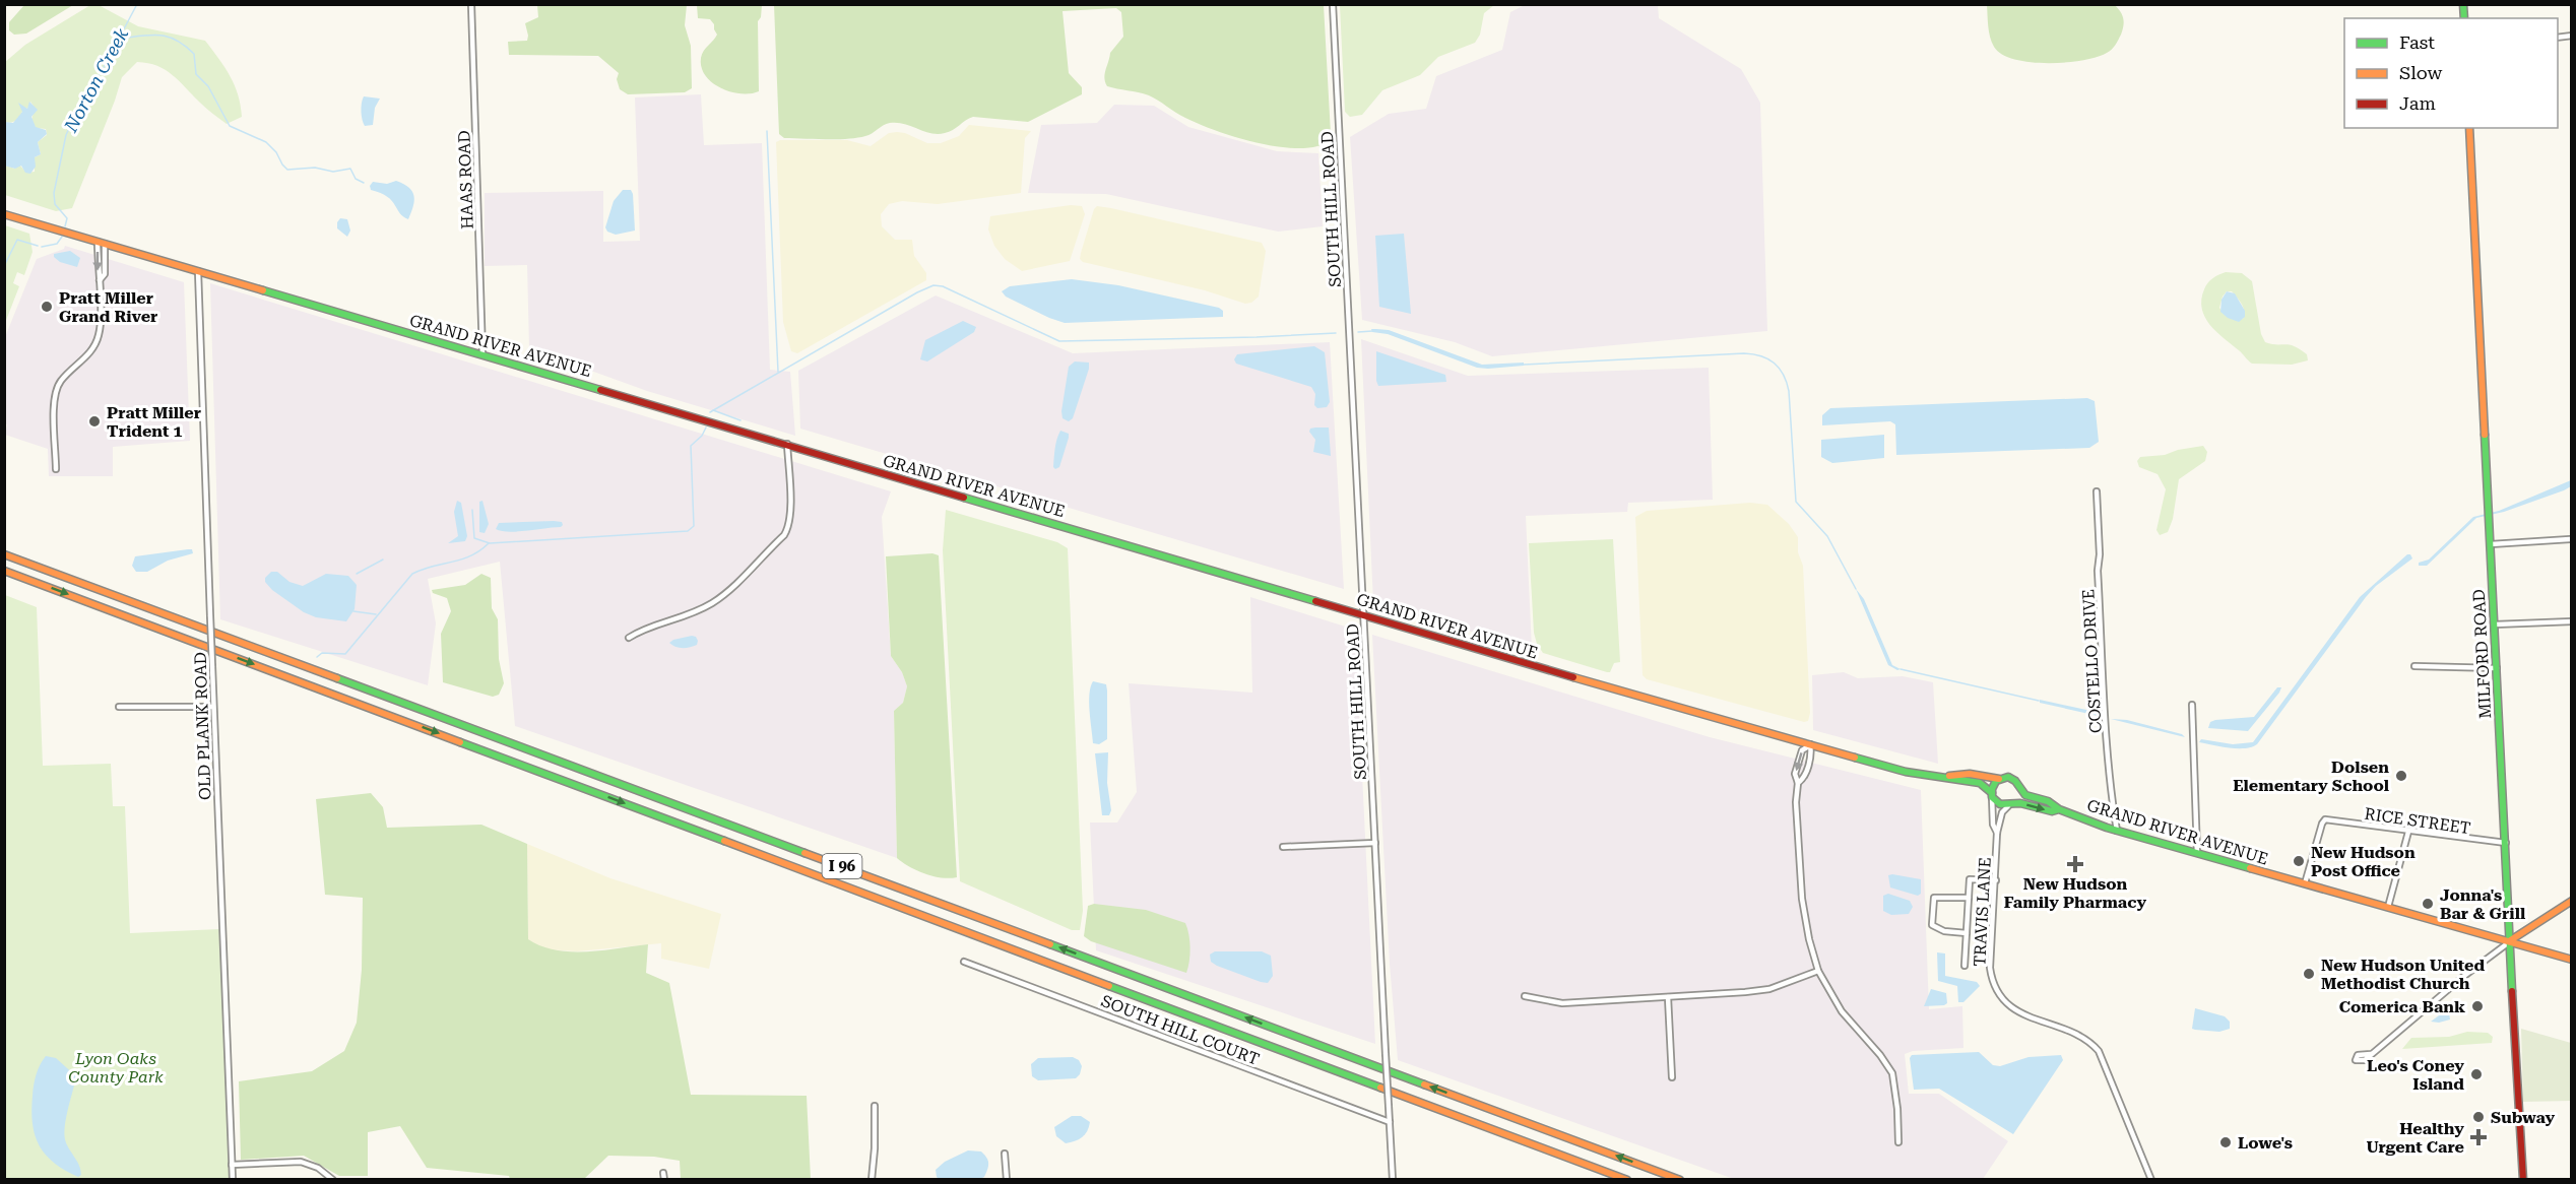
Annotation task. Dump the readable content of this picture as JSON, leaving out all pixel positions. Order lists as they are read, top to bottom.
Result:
{
  "streets": {
    "main road": ["GRAND RIVER AVENUE", "MILFORD ROAD", "I 96"],
    "street": [
      "HAAS ROAD",
      "SOUTH HILL ROAD",
      "COSTELLO DRIVE",
      "OLD PLANK ROAD",
      "RICE STREET",
      "TRAVIS LANE",
      "SOUTH HILL COURT"
    ]
  },
  "crossings": [
    ["HAAS ROAD", "GRAND RIVER AVENUE"],
    ["SOUTH HILL ROAD", "GRAND RIVER AVENUE"],
    ["SOUTH HILL ROAD", "SOUTH HILL COURT"],
    ["GRAND RIVER AVENUE", "MILFORD ROAD"],
    ["GRAND RIVER AVENUE", "COSTELLO DRIVE"],
    ["GRAND RIVER AVENUE", "OLD PLANK ROAD"],
    ["GRAND RIVER AVENUE", "RICE STREET"],
    ["GRAND RIVER AVENUE", "TRAVIS LANE"],
    ["MILFORD ROAD", "RICE STREET"]
  ],
  "water": ["Norton Creek"],
  "parks": ["Lyon Oaks County Park"],
  "places": {
    "other": [
      "Pratt Miller Grand River",
      "Pratt Miller Trident 1",
      "Dolsen Elementary School",
      "New Hudson Post Office",
      "Jonna's Bar & Grill",
      "New Hudson United Methodist Church",
      "Comerica Bank",
      "Leo's Coney Island",
      "Subway",
      "Lowe's"
    ],
    "health": ["New Hudson Family Pharmacy", "Healthy Urgent Care"]
  },
  "legend": ["Fast", "Slow", "Jam"]
}
